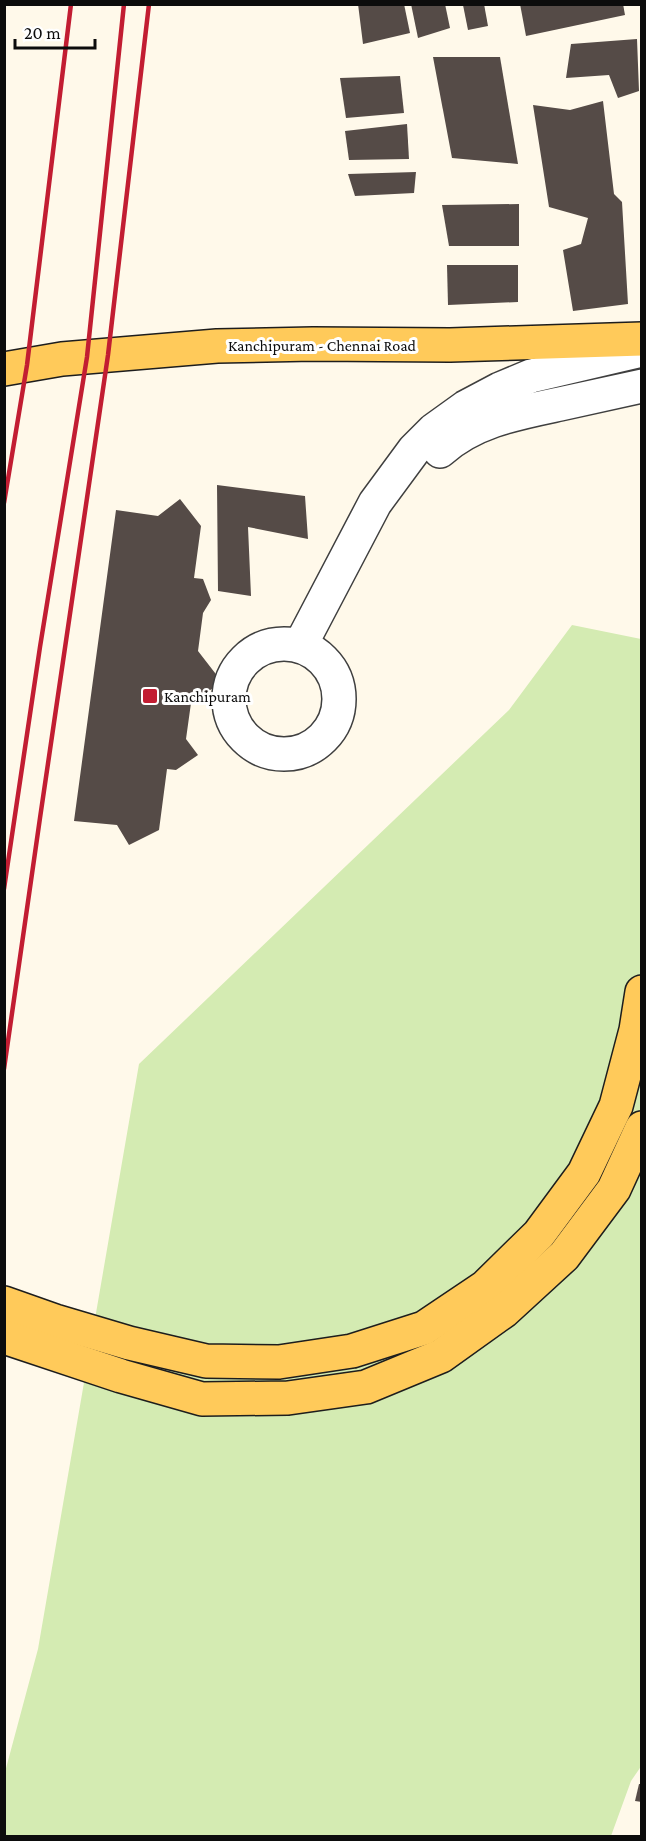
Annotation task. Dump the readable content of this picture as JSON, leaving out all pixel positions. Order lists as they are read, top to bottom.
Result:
{
  "streets": {
    "main road": ["Kanchipuram - Chennai Road"]
  },
  "places": {
    "transit": ["Kanchipuram"]
  },
  "scale_bar": "20 m"
}
